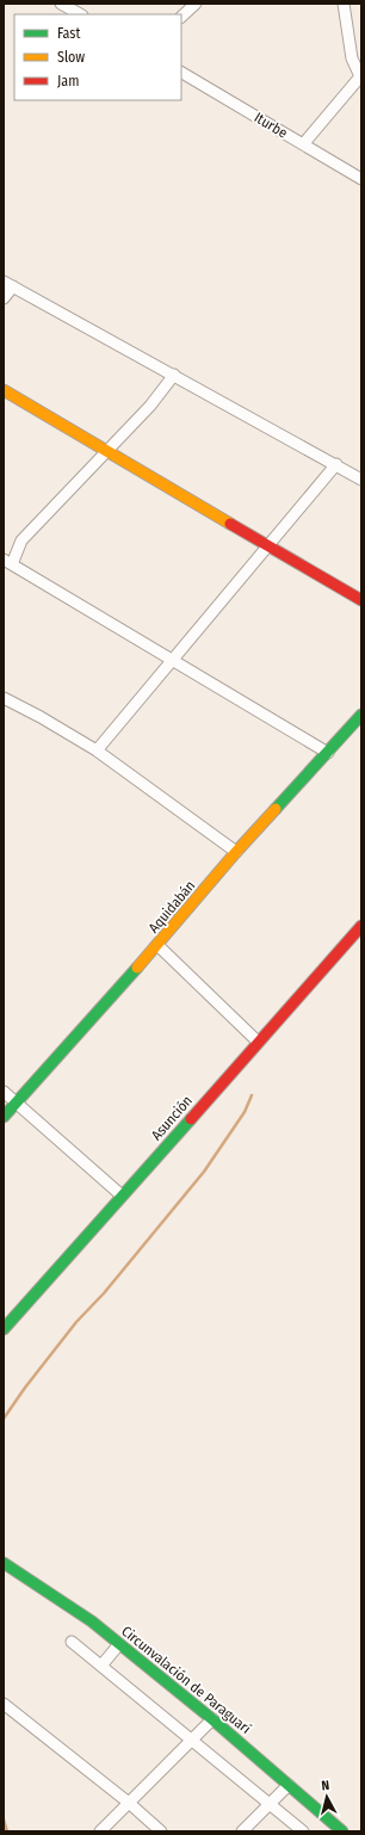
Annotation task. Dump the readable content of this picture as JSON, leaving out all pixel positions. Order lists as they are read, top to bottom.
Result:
{
  "streets": {
    "main road": ["Aquidabán", "Asunción", "Circunvalación de Paraguarí"],
    "street": ["Iturbe"]
  },
  "legend": ["Fast", "Slow", "Jam"],
  "north": "top"
}
